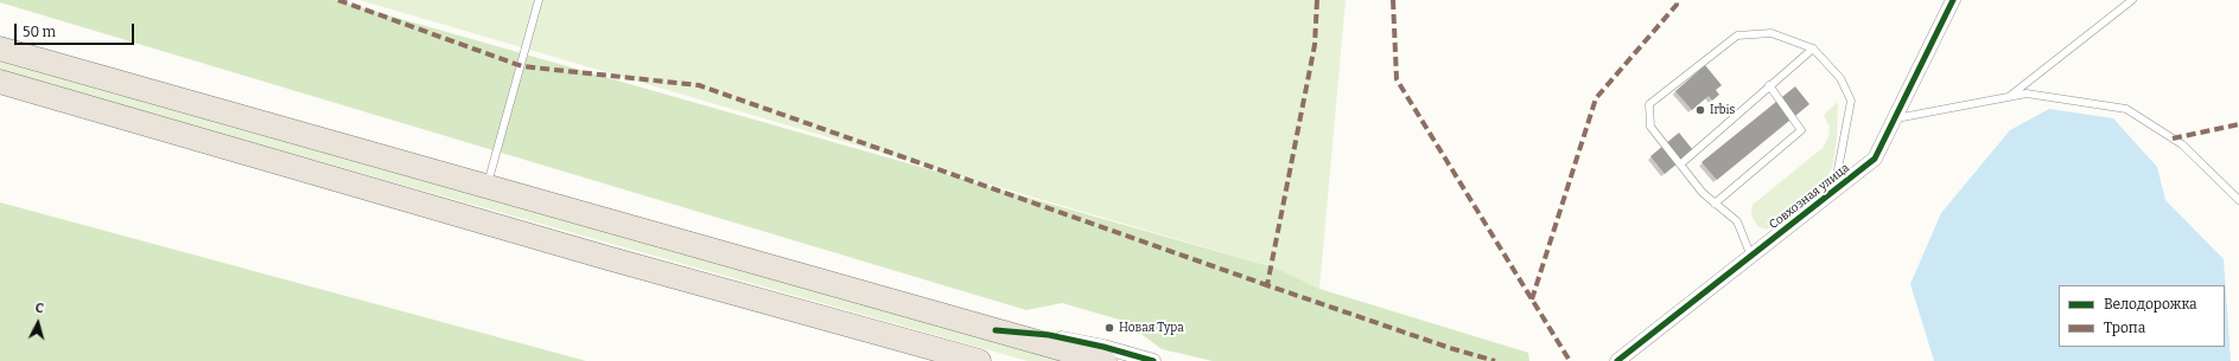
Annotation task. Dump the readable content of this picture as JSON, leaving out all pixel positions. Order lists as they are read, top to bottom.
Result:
{
  "streets": {
    "street": ["Совхозная улица"]
  },
  "places": ["Irbis", "Новая Тура"],
  "legend": ["Велодорожка", "Тропа"],
  "scale_bar": "50 m",
  "north": "top"
}
